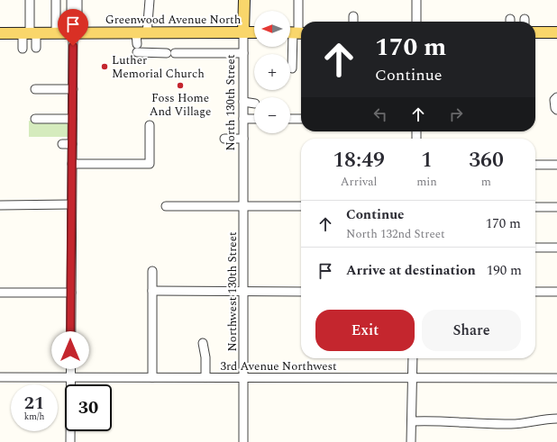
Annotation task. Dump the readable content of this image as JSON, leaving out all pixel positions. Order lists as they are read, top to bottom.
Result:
{
  "streets": {
    "main road": ["Greenwood Avenue North", "North 130th Street"],
    "street": ["Northwest 130th Street", "3rd Avenue Northwest"]
  },
  "crossings": [
    ["Greenwood Avenue North", "North 130th Street"],
    ["North 130th Street", "Northwest 130th Street"],
    ["Northwest 130th Street", "3rd Avenue Northwest"]
  ],
  "places": ["Luther Memorial Church", "Foss Home And Village"],
  "north": "left",
  "page": {
    "map_buttons": ["+", "−"],
    "turn": ["170 m", "Continue"],
    "eta": [
      "18:49",
      "Arrival",
      "1",
      "min",
      "360",
      "m"
    ],
    "list": [
      {
        "name": "Continue",
        "note": "North 132nd Street",
        "value": "170 m"
      },
      {
        "name": "Arrive at destination",
        "value": "190 m"
      }
    ],
    "buttons": ["Exit", "Share"],
    "speed": "21 km/h",
    "limit": "30"
  }
}
